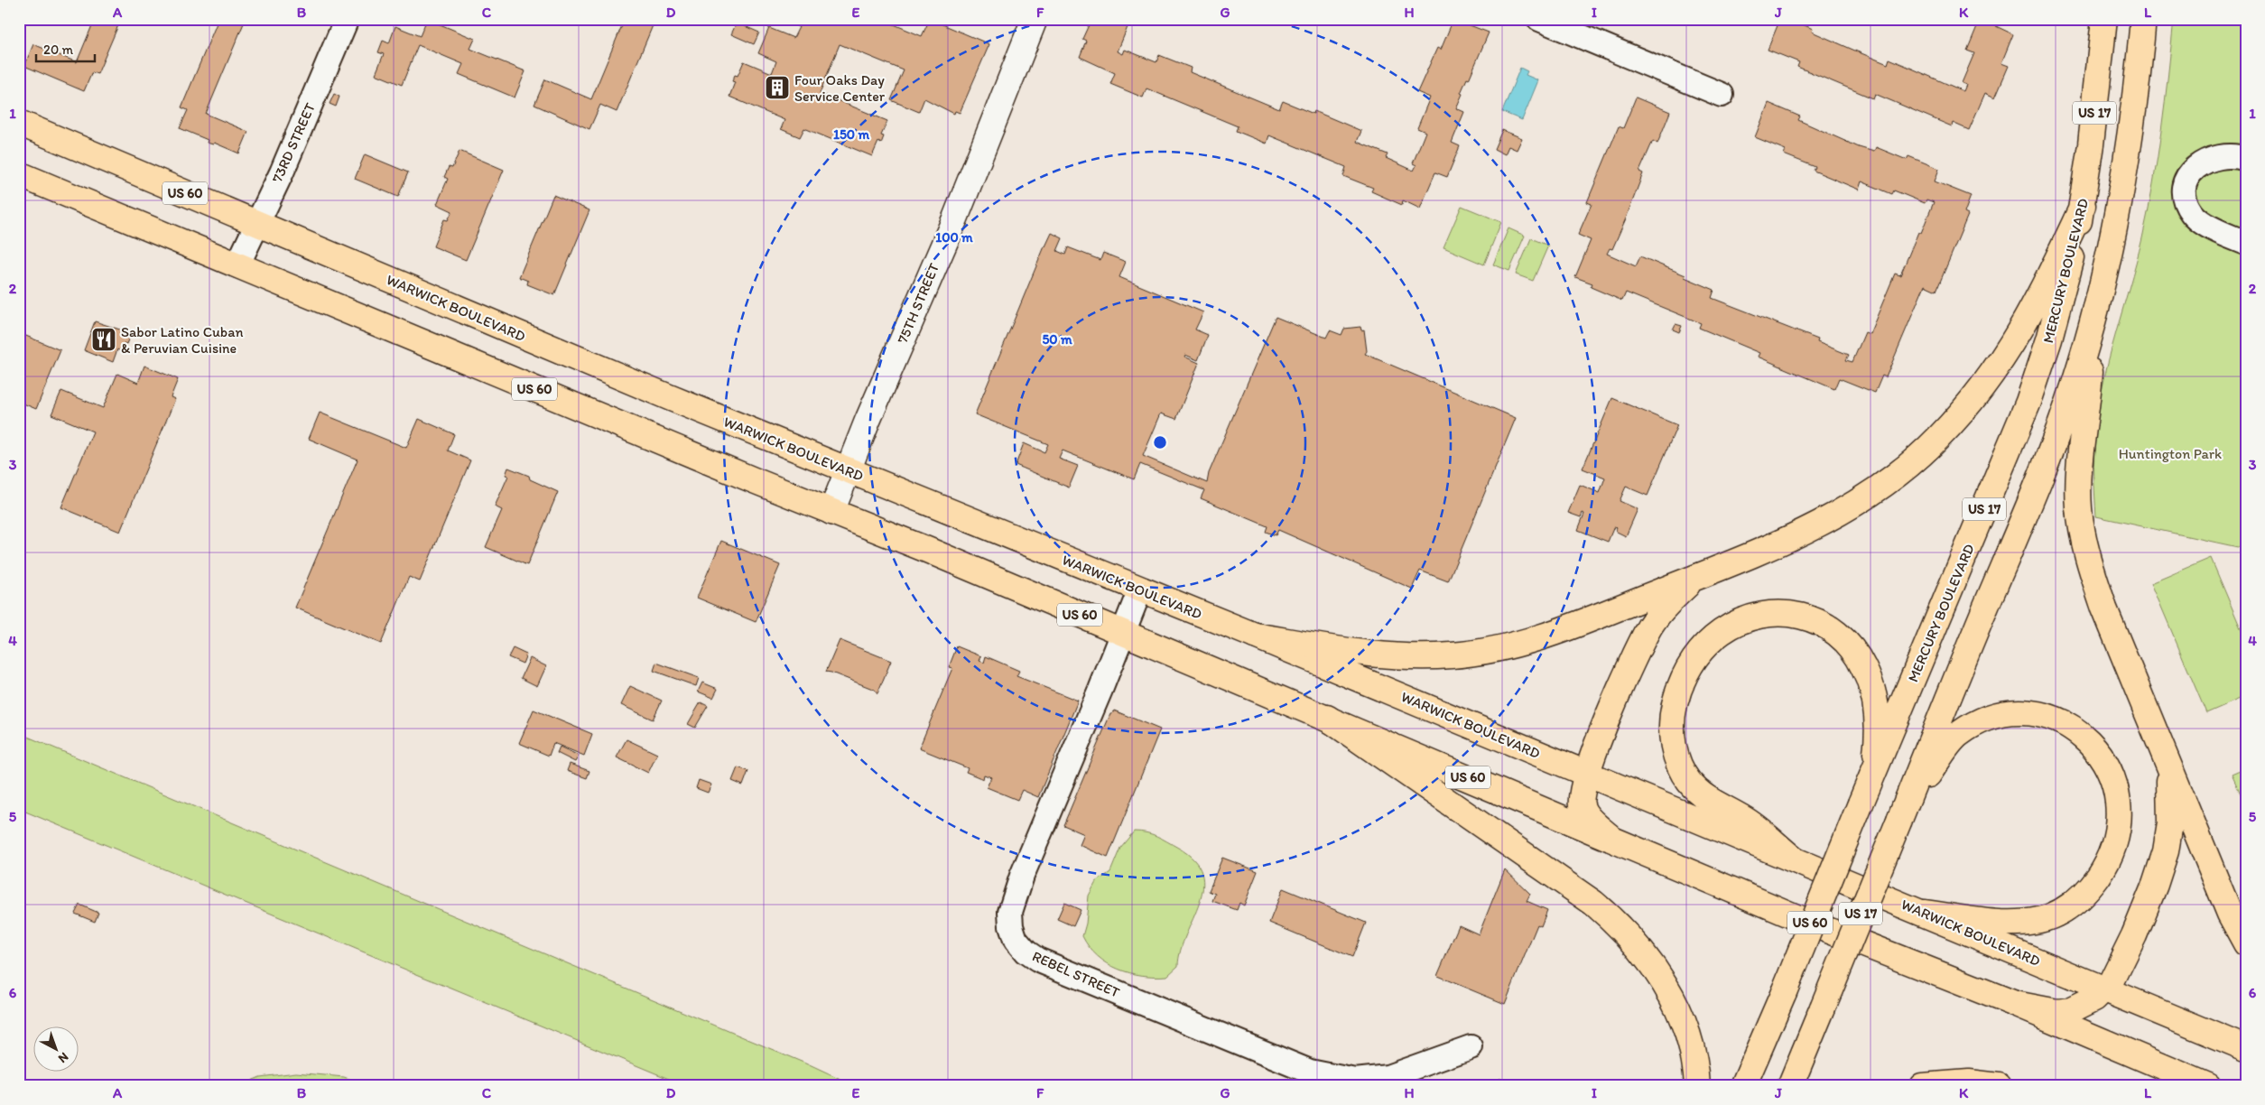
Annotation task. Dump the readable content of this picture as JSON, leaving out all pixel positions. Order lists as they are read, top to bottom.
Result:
{
  "streets": {
    "main road": [
      "US 17",
      "US 60",
      "MERCURY BOULEVARD",
      "WARWICK BOULEVARD"
    ],
    "street": ["73RD STREET", "75TH STREET", "REBEL STREET"]
  },
  "crossings": [
    ["73RD STREET", "US 60"],
    ["73RD STREET", "WARWICK BOULEVARD"],
    ["US 60", "75TH STREET"],
    ["US 60", "REBEL STREET"],
    ["75TH STREET", "WARWICK BOULEVARD"],
    ["WARWICK BOULEVARD", "REBEL STREET"]
  ],
  "parks": ["Huntington Park"],
  "places": {
    "building": ["Four Oaks Day Service Center"],
    "restaurant": ["Sabor Latino Cuban & Peruvian Cuisine"]
  },
  "scale_bar": "20 m",
  "north": "bottom right",
  "grid": {
    "columns": [
      "A",
      "B",
      "C",
      "D",
      "E",
      "F",
      "G",
      "H",
      "I",
      "J",
      "K",
      "L"
    ],
    "rows": [
      "1",
      "2",
      "3",
      "4",
      "5",
      "6"
    ]
  },
  "rings": ["150 m", "100 m", "50 m"]
}
